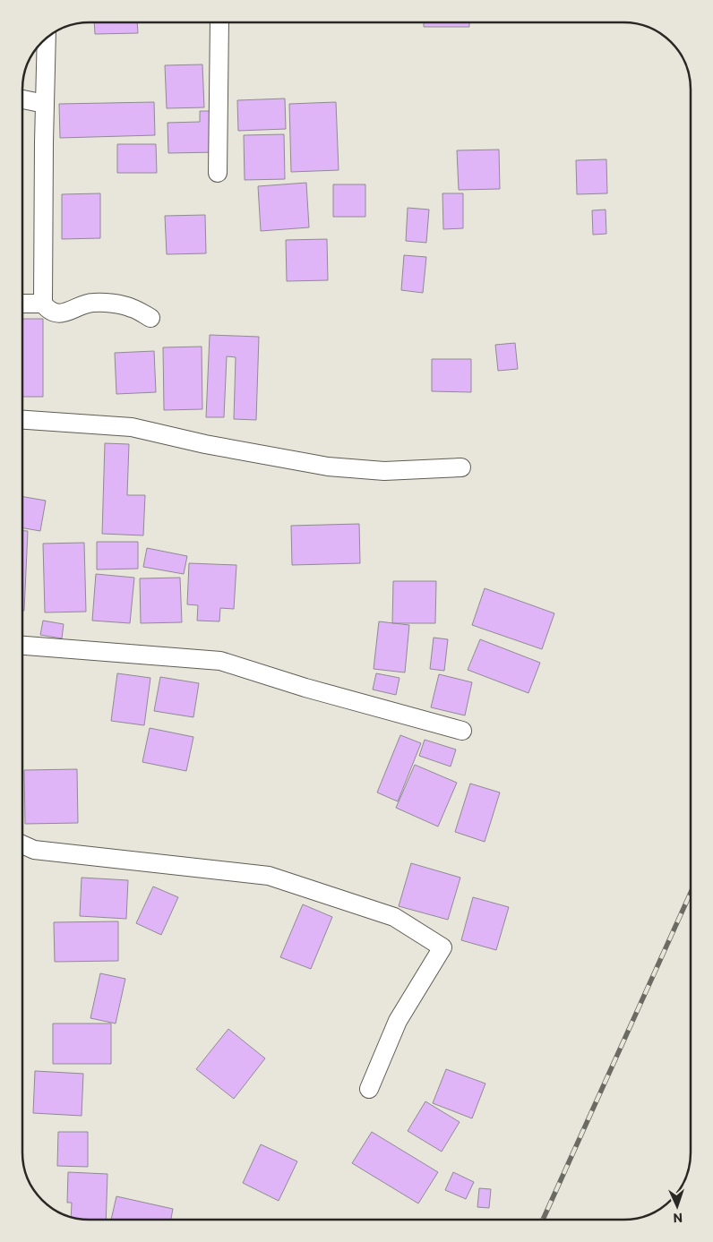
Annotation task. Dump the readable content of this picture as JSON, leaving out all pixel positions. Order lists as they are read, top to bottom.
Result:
{
  "north": "bottom"
}
